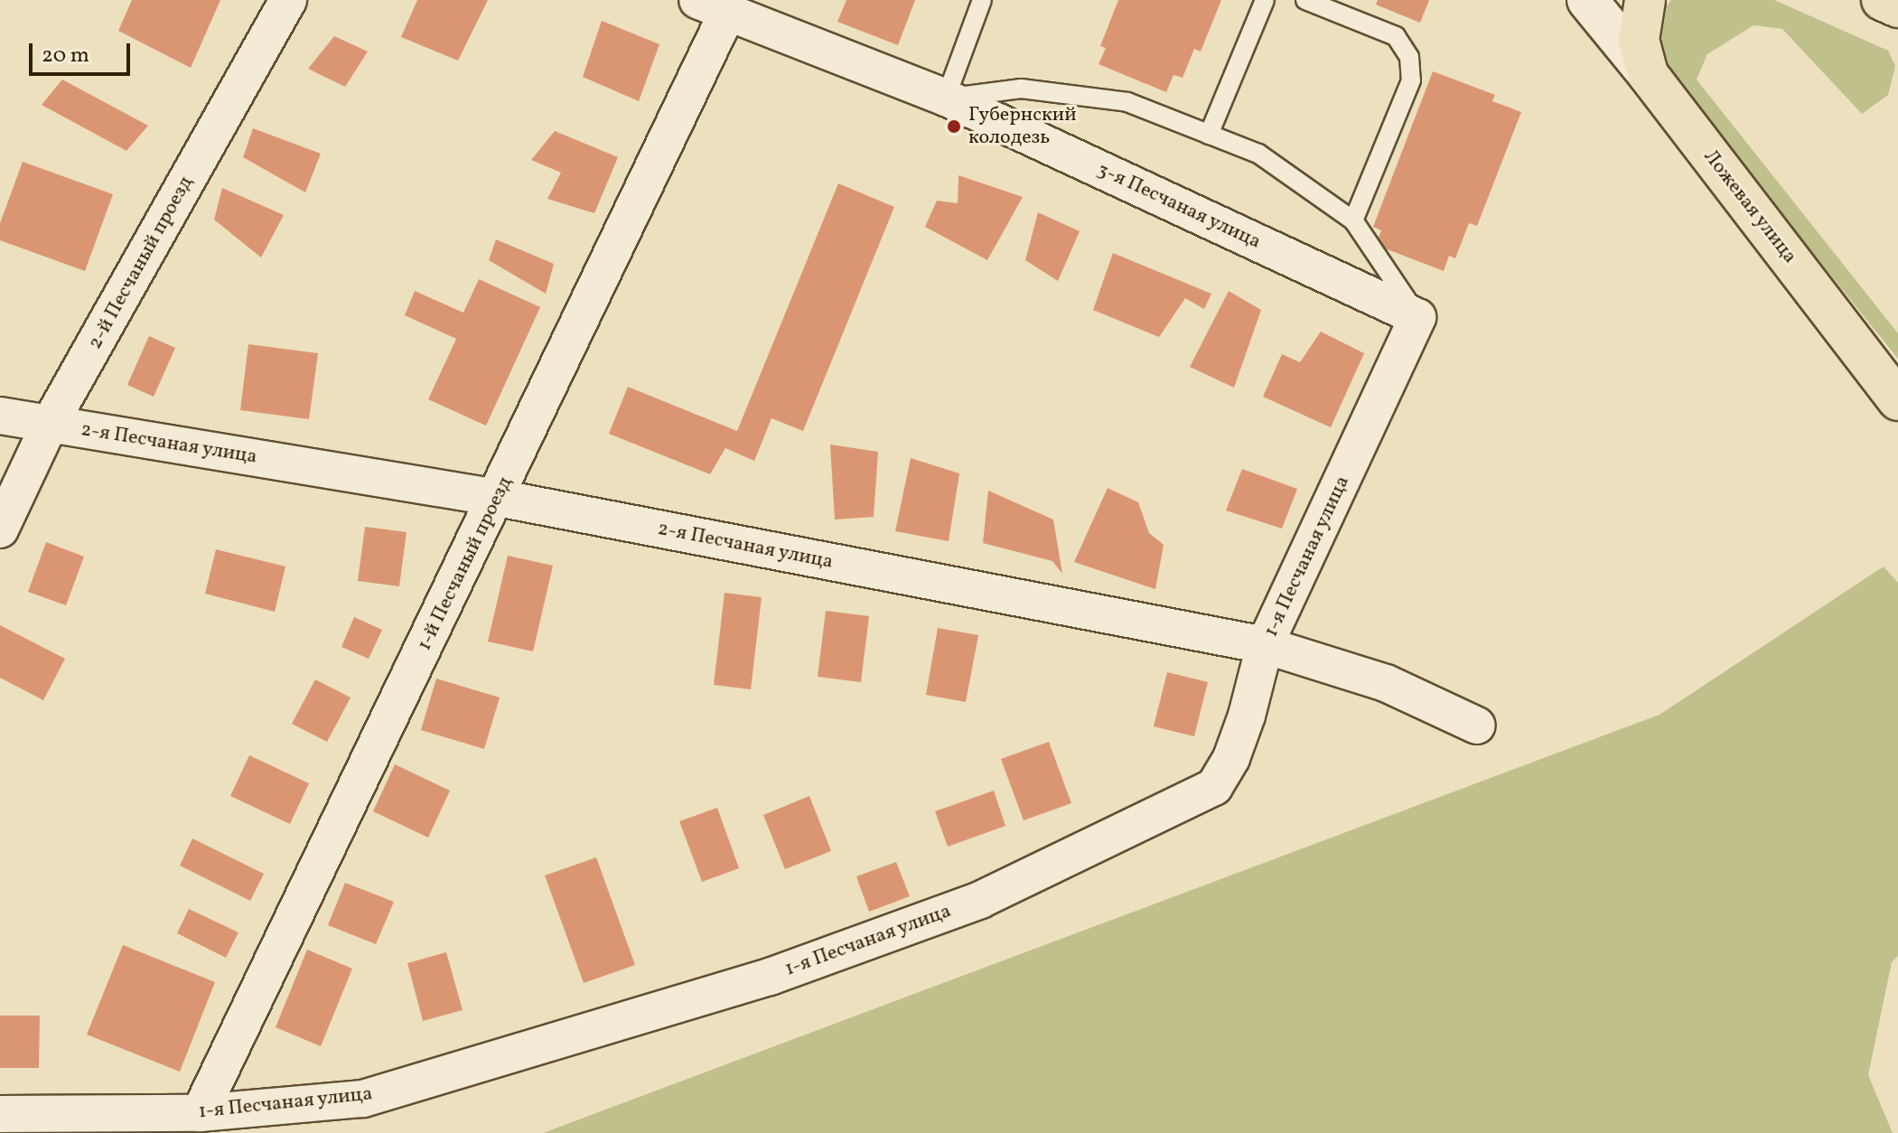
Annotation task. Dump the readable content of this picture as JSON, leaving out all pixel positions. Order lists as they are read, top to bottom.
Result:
{
  "streets": {
    "main road": ["Ложевая улица"],
    "street": [
      "3-я Песчаная улица",
      "2-й Песчаный проезд",
      "2-я Песчаная улица",
      "1-я Песчаная улица",
      "1-й Песчаный проезд"
    ]
  },
  "crossings": [
    ["3-я Песчаная улица", "1-я Песчаная улица"],
    ["3-я Песчаная улица", "1-й Песчаный проезд"],
    ["2-й Песчаный проезд", "2-я Песчаная улица"],
    ["2-я Песчаная улица", "1-я Песчаная улица"],
    ["2-я Песчаная улица", "1-й Песчаный проезд"],
    ["1-я Песчаная улица", "1-й Песчаный проезд"]
  ],
  "places": ["Губернский колодезь"],
  "scale_bar": "20 m"
}
